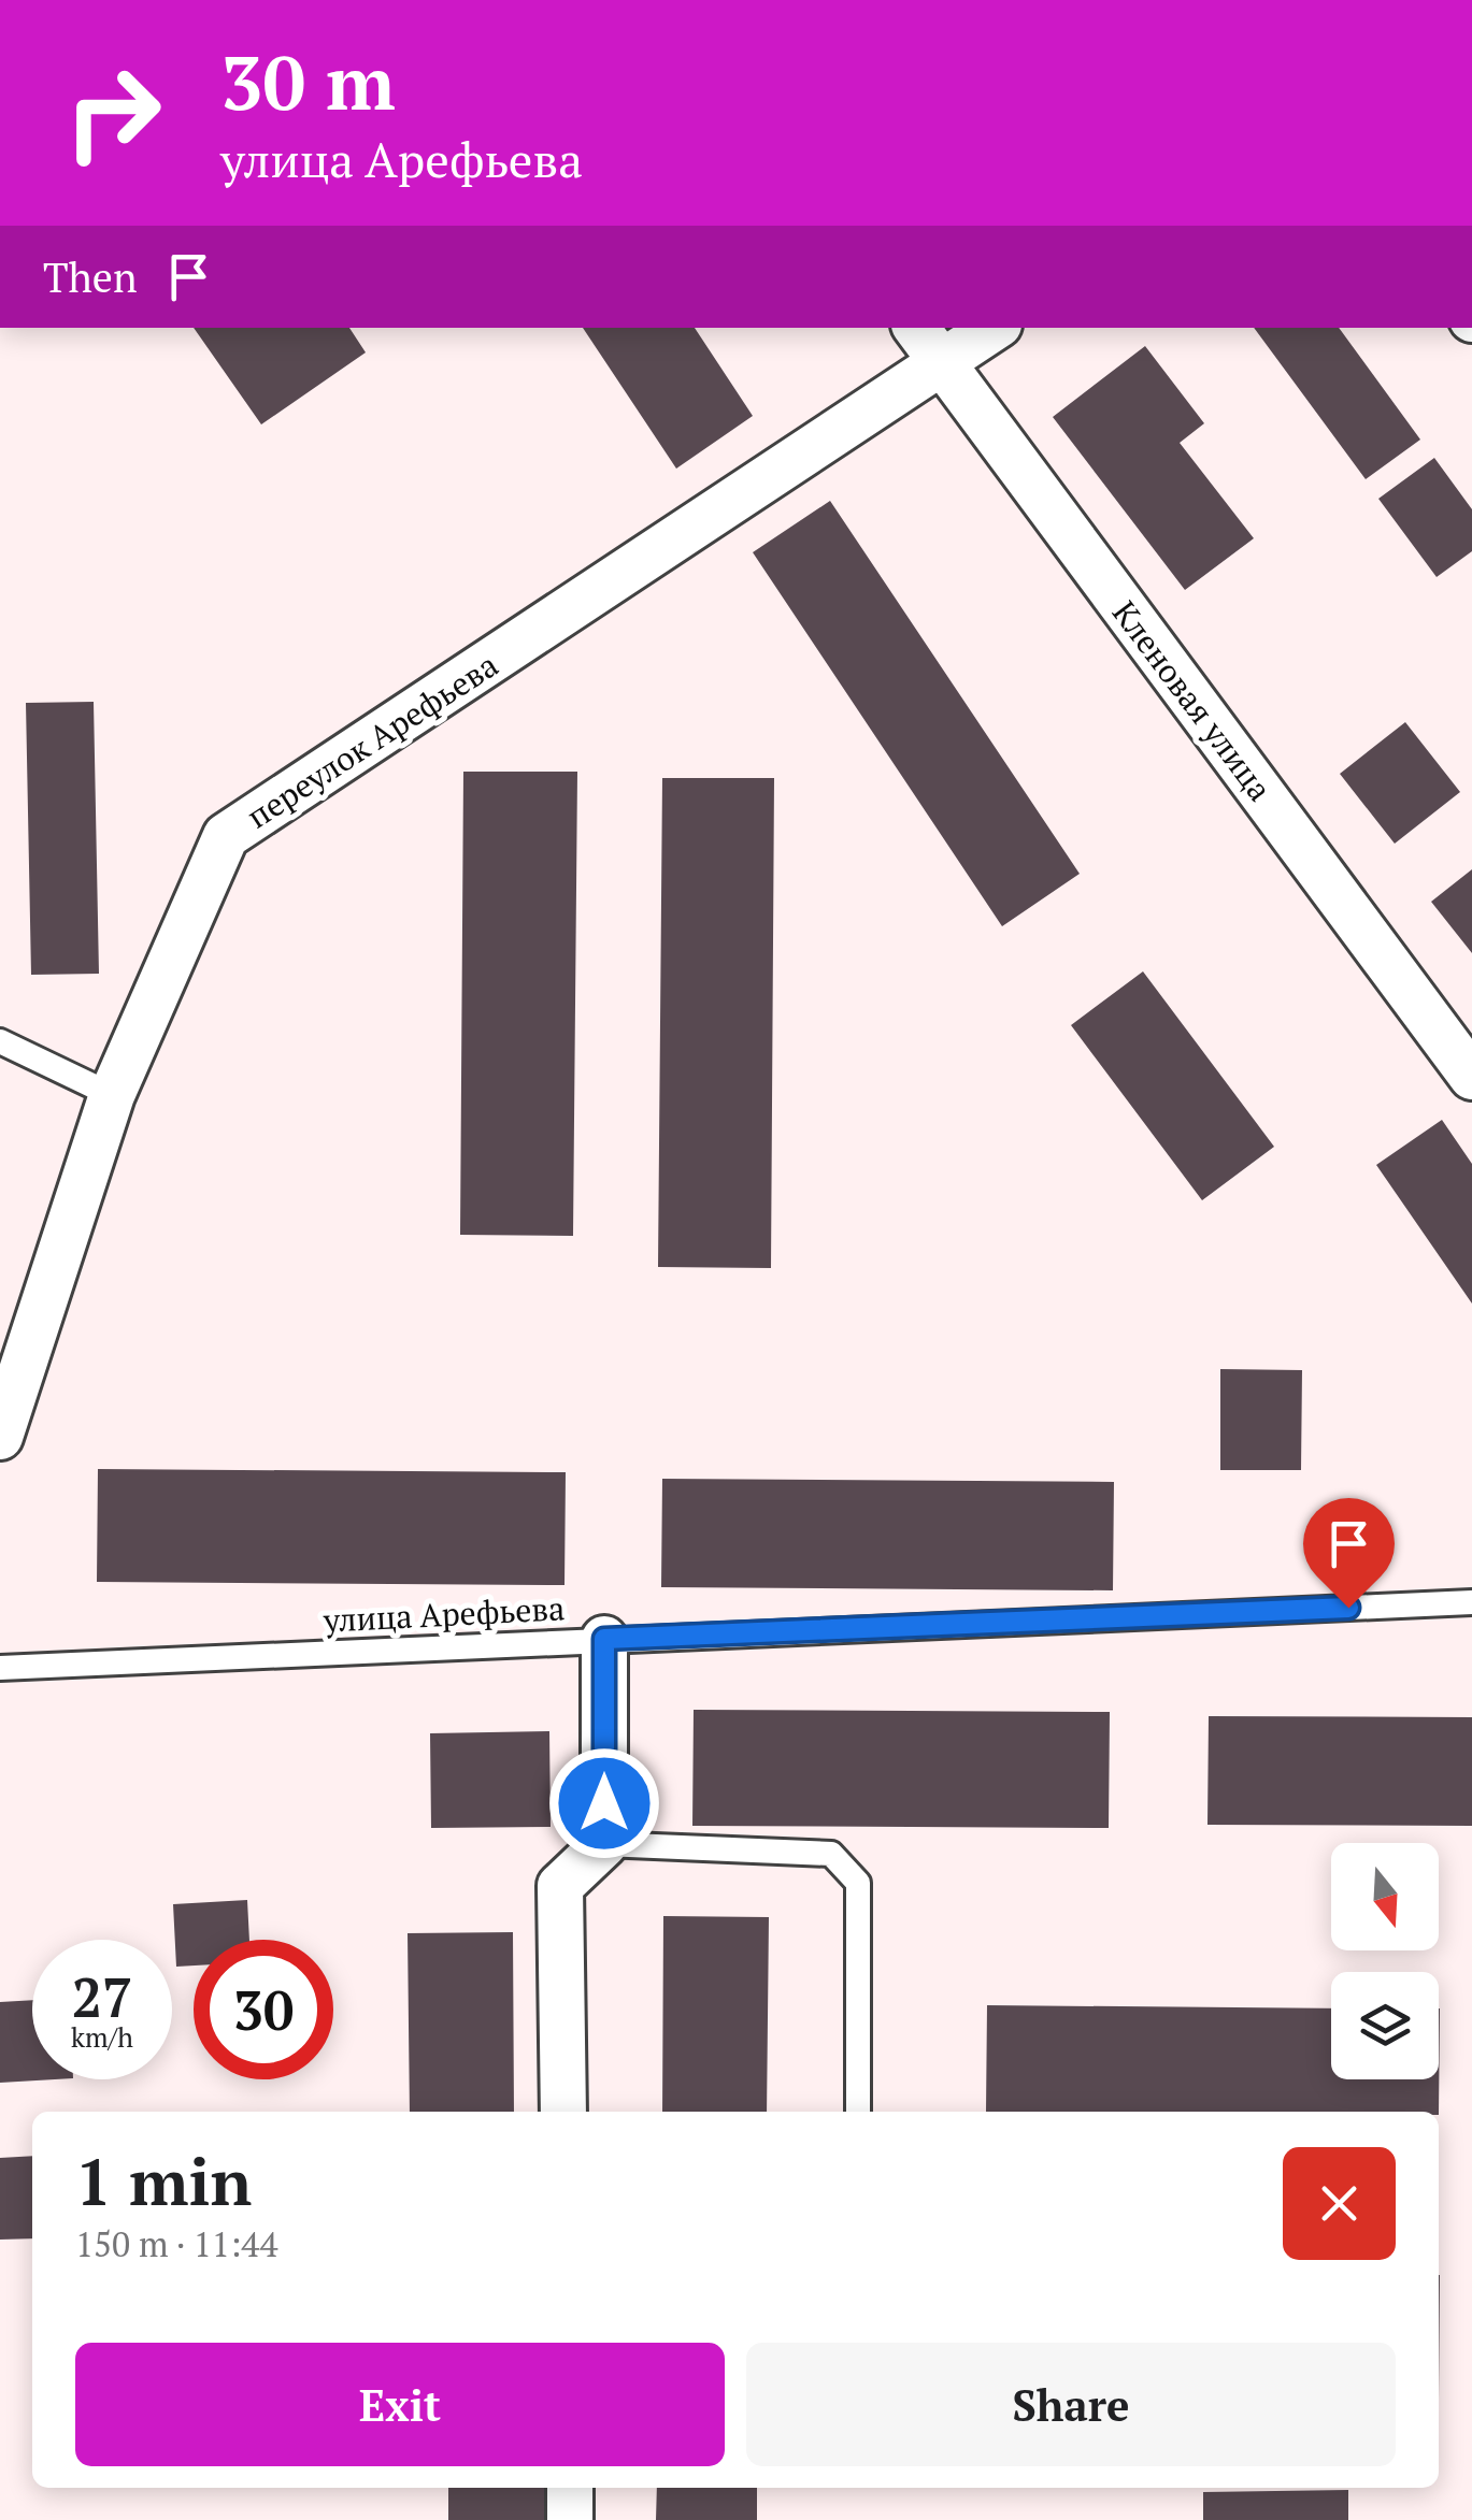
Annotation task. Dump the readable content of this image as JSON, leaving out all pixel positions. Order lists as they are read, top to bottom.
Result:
{
  "streets": {
    "street": ["Кленовая улица", "переулок Арефьева"],
    "lane": ["улица Арефьева"]
  },
  "crossings": [
    ["Кленовая улица", "переулок Арефьева"]
  ],
  "north": "bottom",
  "page": {
    "turn": ["30 m", "улица Арефьева"],
    "then": "Then",
    "speed": "27 km/h",
    "limit": "30",
    "heading": ["1 min", "150 m · 11:44"],
    "buttons": ["Exit", "Share"]
  }
}
